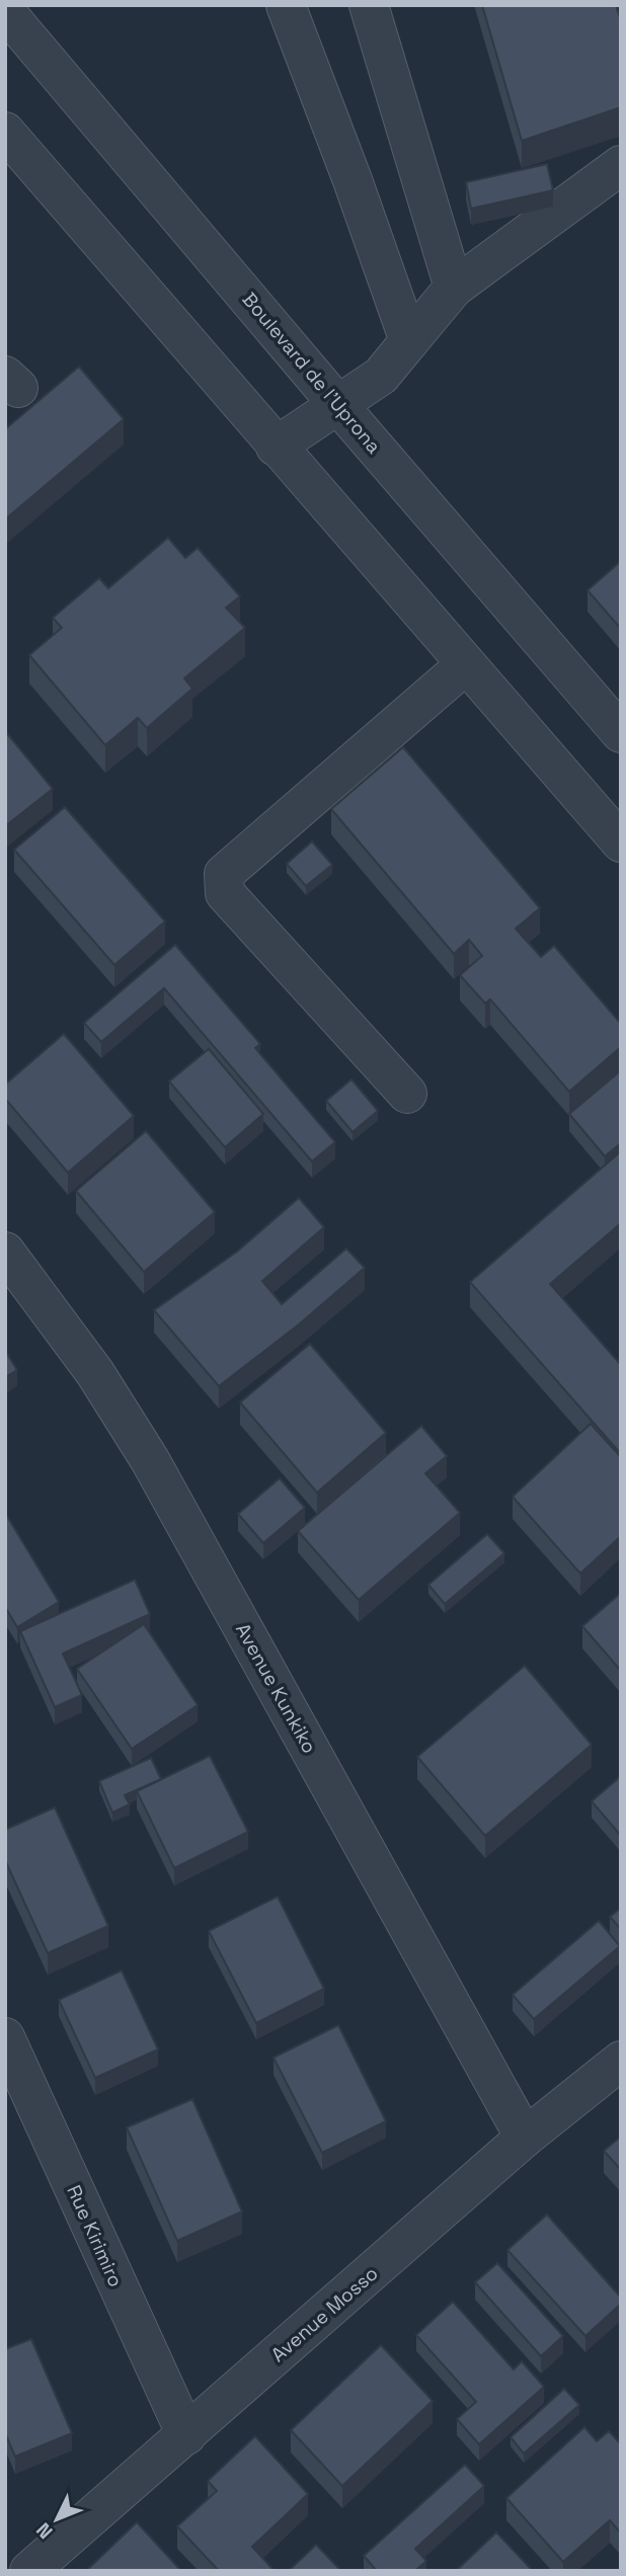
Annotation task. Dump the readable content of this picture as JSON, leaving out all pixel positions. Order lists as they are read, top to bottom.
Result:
{
  "streets": {
    "street": [
      "Boulevard de l'Uprona",
      "Avenue Kunkiko",
      "Rue Kirimiro",
      "Avenue Mosso"
    ]
  },
  "crossings": [
    ["Avenue Kunkiko", "Avenue Mosso"],
    ["Rue Kirimiro", "Avenue Mosso"]
  ],
  "north": "bottom left"
}
